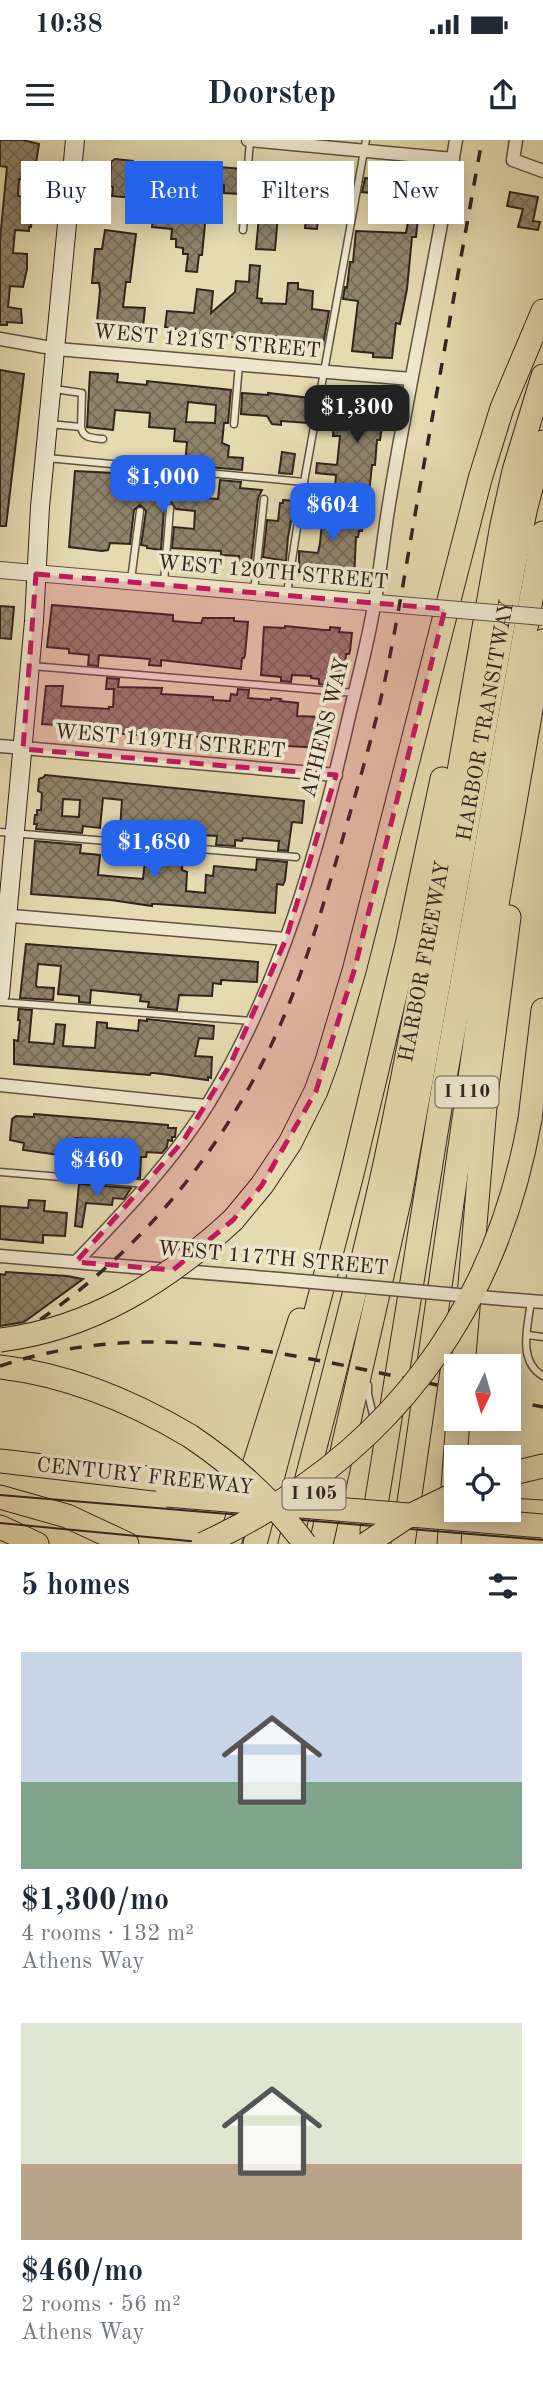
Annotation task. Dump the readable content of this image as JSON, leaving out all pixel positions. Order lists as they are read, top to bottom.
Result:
{
  "streets": {
    "highway": [
      "HARBOR TRANSITWAY",
      "HARBOR FREEWAY",
      "I 110",
      "CENTURY FREEWAY",
      "I 105"
    ],
    "street": [
      "WEST 121ST STREET",
      "WEST 120TH STREET",
      "ATHENS WAY",
      "WEST 119TH STREET",
      "WEST 117TH STREET"
    ]
  },
  "crossings": [
    ["WEST 121ST STREET", "ATHENS WAY"],
    ["WEST 120TH STREET", "ATHENS WAY"],
    ["ATHENS WAY", "WEST 119TH STREET"],
    ["ATHENS WAY", "WEST 117TH STREET"]
  ],
  "north": "bottom",
  "page": {
    "status": "10:38",
    "header": "Doorstep",
    "chip": [
      "Buy",
      "Rent",
      "Filters",
      "New"
    ],
    "price": [
      "$1,300",
      "$1,000",
      "$604",
      "$1,680",
      "$460"
    ],
    "heading": "5 homes",
    "list": [
      {
        "name": "$1,300/mo",
        "note": "4 rooms · 132 m² · Athens Way"
      },
      {
        "name": "$460/mo",
        "note": "2 rooms · 56 m² · Athens Way"
      }
    ]
  }
}
